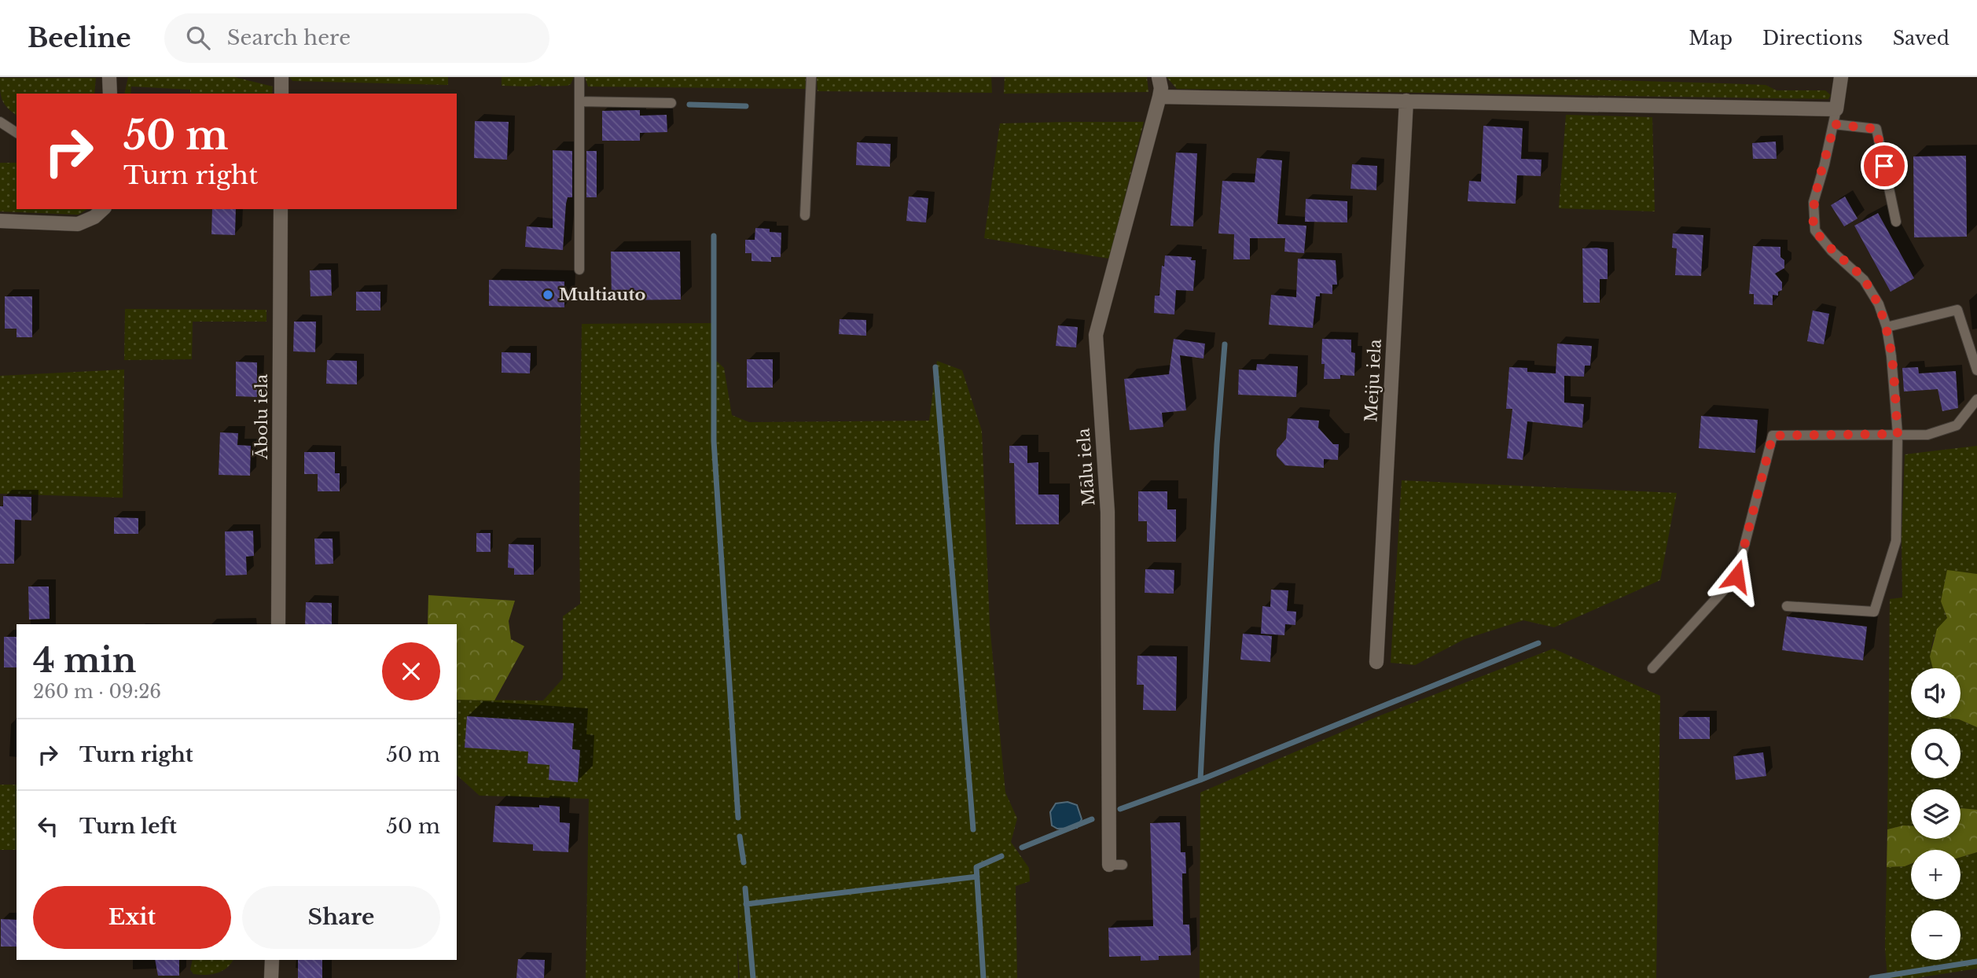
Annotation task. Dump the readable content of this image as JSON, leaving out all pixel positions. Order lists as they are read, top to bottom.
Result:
{
  "streets": {
    "street": ["Meiju iela", "Ābolu iela", "Mālu iela"]
  },
  "places": ["Multiauto"],
  "page": {
    "header": "Beeline",
    "search": "Search here",
    "nav": ["Map", "Directions", "Saved"],
    "turn": ["50 m", "Turn right"],
    "heading": ["4 min", "260 m · 09:26"],
    "map_buttons": ["+", "−"],
    "list": [
      {
        "name": "Turn right",
        "value": "50 m"
      },
      {
        "name": "Turn left",
        "value": "50 m"
      }
    ],
    "buttons": ["Exit", "Share"]
  }
}
